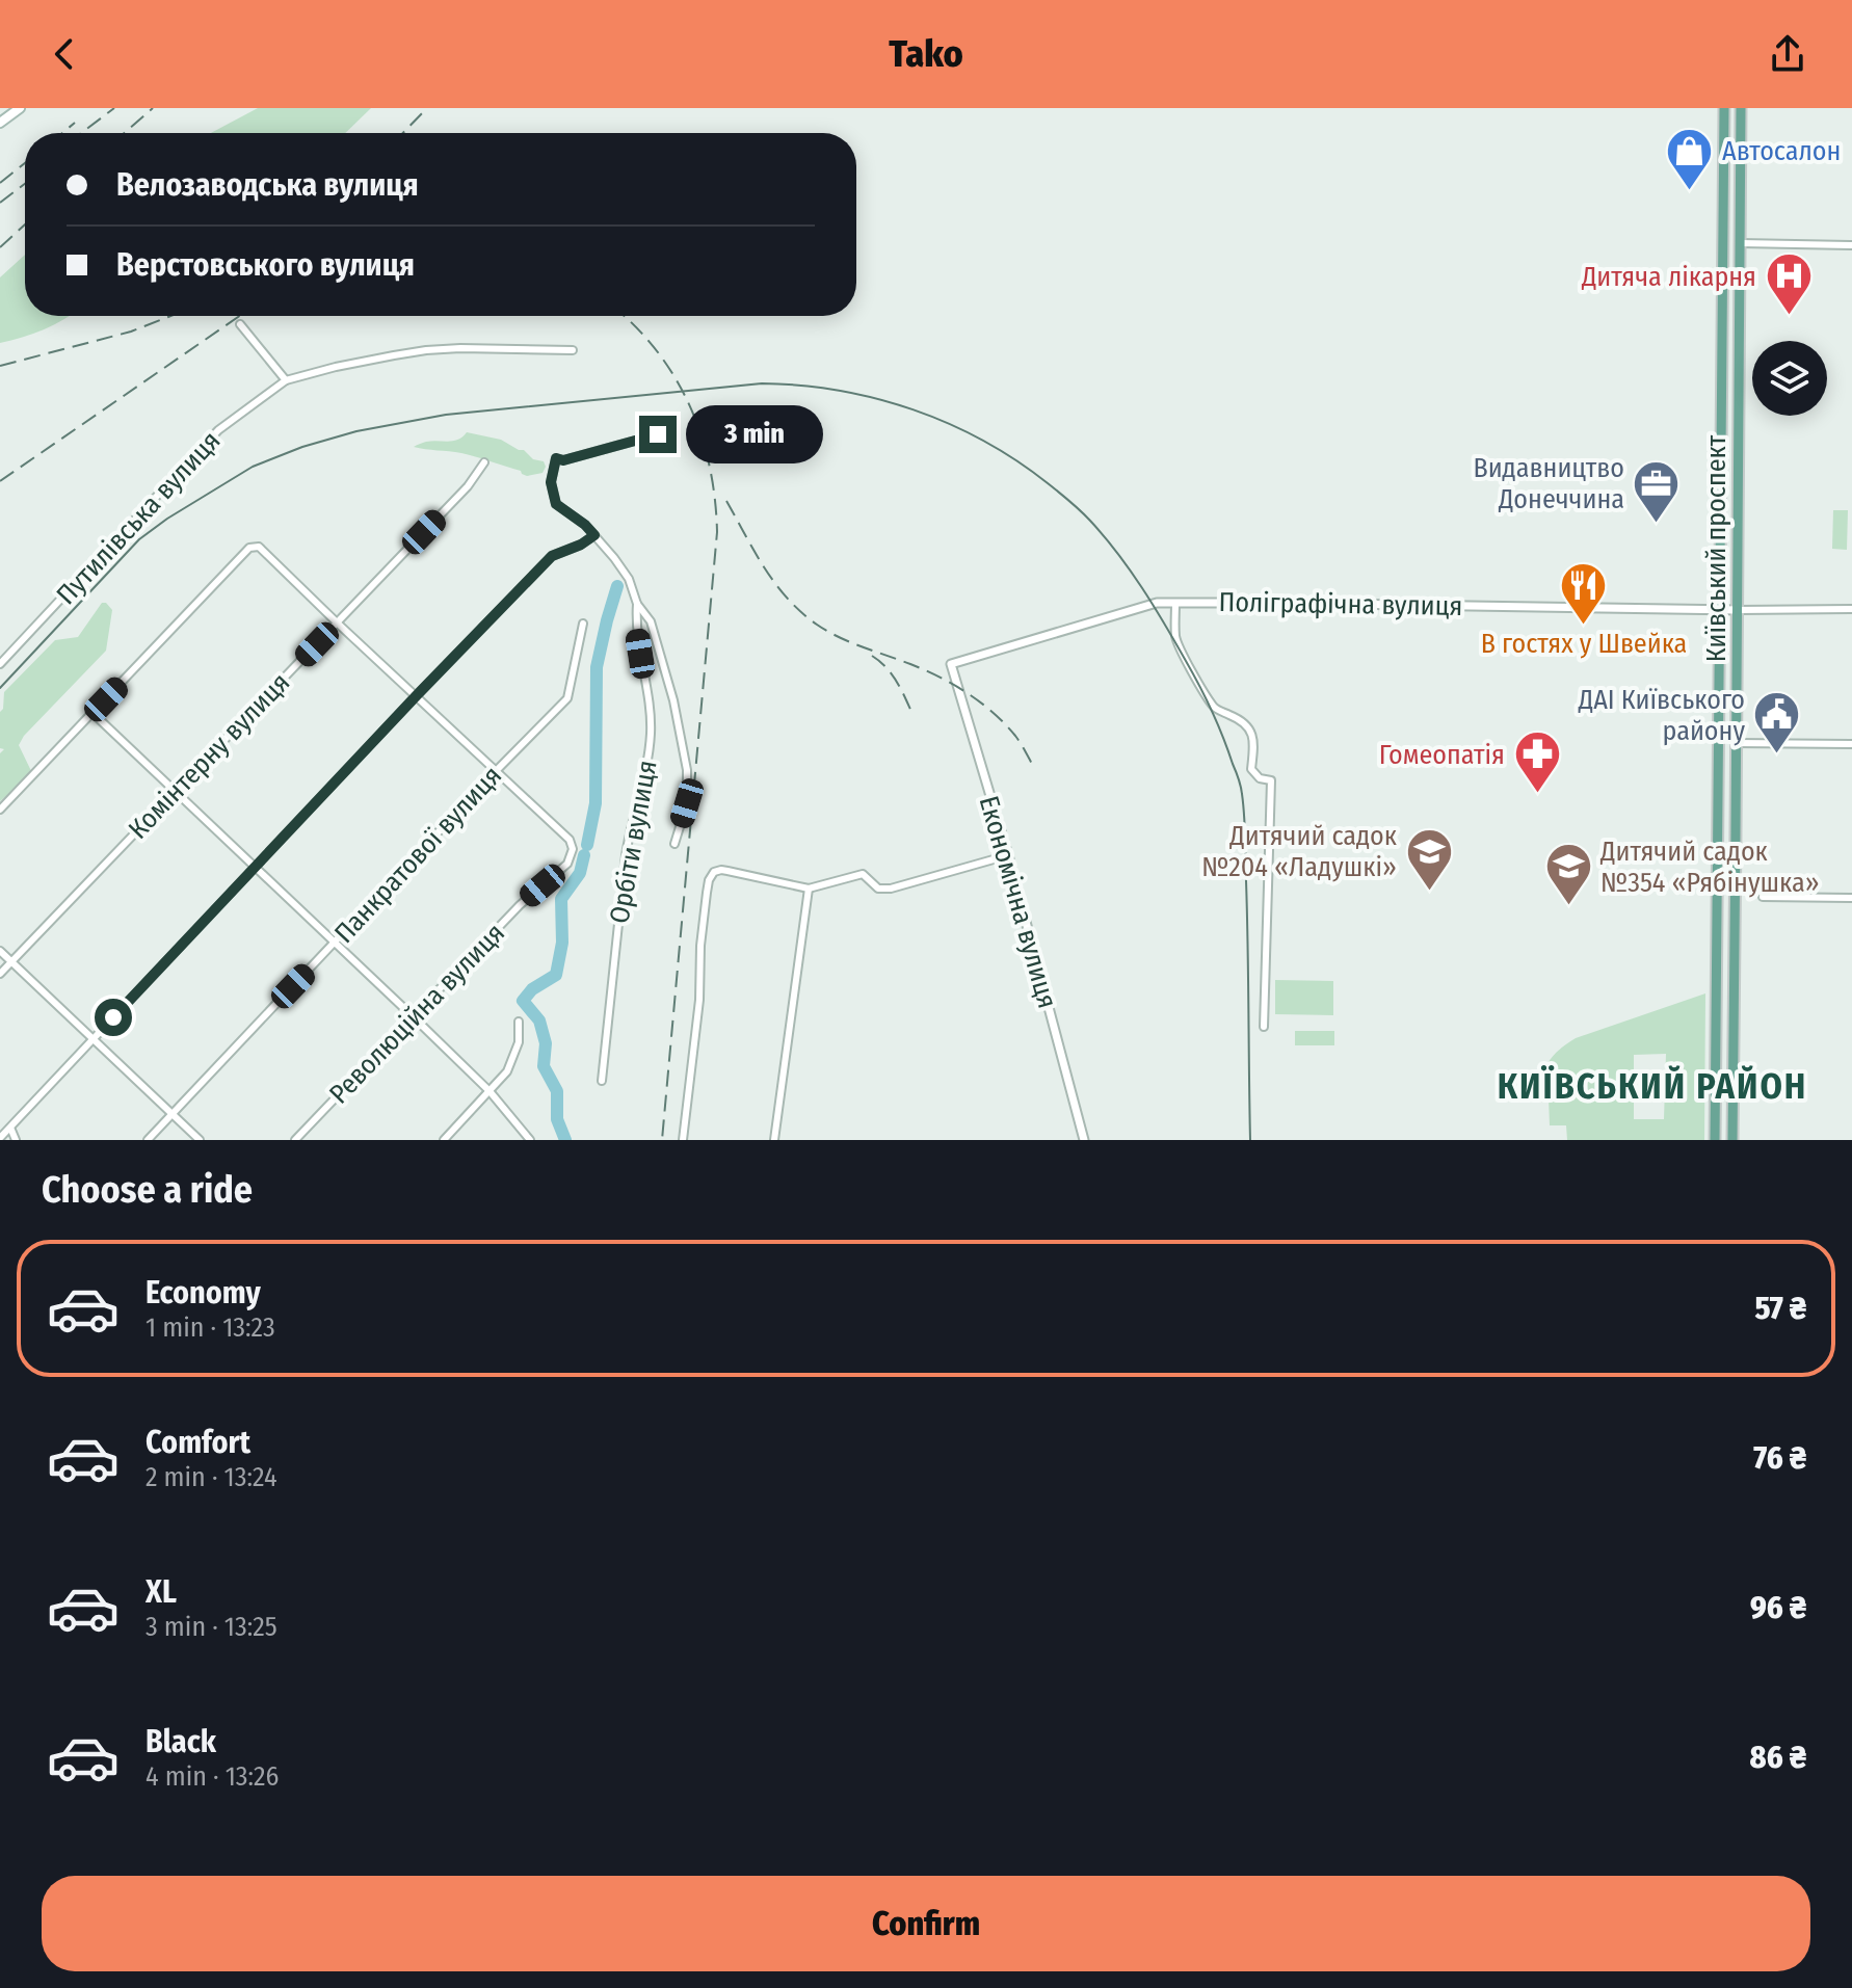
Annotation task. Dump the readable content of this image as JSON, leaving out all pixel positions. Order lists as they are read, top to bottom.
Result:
{
  "streets": {
    "main road": ["Київський проспект"],
    "street": [
      "Путилівська вулиця",
      "Поліграфічна вулиця",
      "Комінтерну вулиця",
      "Орбіти вулиця",
      "Панкратової вулиця",
      "Економічна вулиця",
      "Революційна вулиця"
    ]
  },
  "crossings": [
    ["Київський проспект", "Поліграфічна вулиця"],
    ["Поліграфічна вулиця", "Економічна вулиця"],
    ["Комінтерну вулиця", "Революційна вулиця"],
    ["Панкратової вулиця", "Революційна вулиця"]
  ],
  "districts": ["КИЇВСЬКИЙ РАЙОН"],
  "places": {
    "shop": ["Автосалон"],
    "hospital": ["Дитяча лікарня"],
    "office": ["Видавництво Донеччина"],
    "restaurant": ["В гостях у Швейка"],
    "public building": ["ДАІ Київського району"],
    "pharmacy": ["Гомеопатія"],
    "school or university": ["Дитячий садок №204 «Ладушкі»", "Дитячий садок №354 «Рябінушка»"]
  },
  "page": {
    "header": "Tako",
    "banner": ["Велозаводська вулиця", "Верстовського вулиця"],
    "bubble": "3 min",
    "heading": "Choose a ride",
    "list": [
      {
        "name": "Economy",
        "note": "1 min · 13:23",
        "value": "57 ₴"
      },
      {
        "name": "Comfort",
        "note": "2 min · 13:24",
        "value": "76 ₴"
      },
      {
        "name": "XL",
        "note": "3 min · 13:25",
        "value": "96 ₴"
      },
      {
        "name": "Black",
        "note": "4 min · 13:26",
        "value": "86 ₴"
      }
    ],
    "buttons": "Confirm"
  }
}
